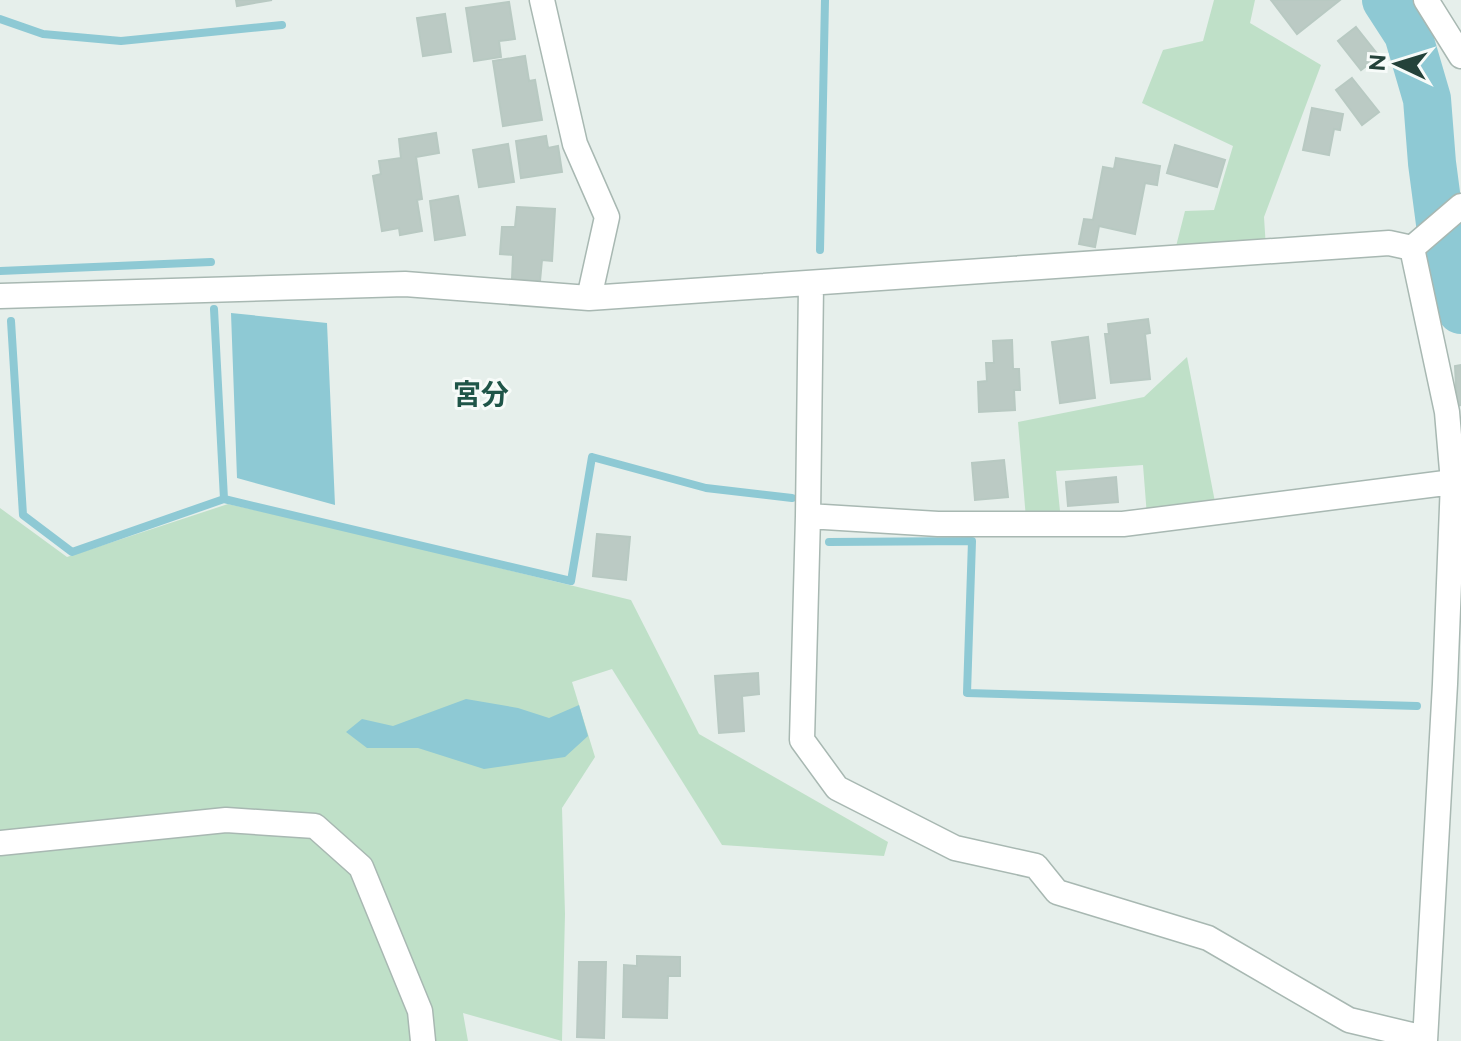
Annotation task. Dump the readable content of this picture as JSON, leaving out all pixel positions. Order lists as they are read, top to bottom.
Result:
{
  "districts": ["宮分"],
  "north": "left"
}
